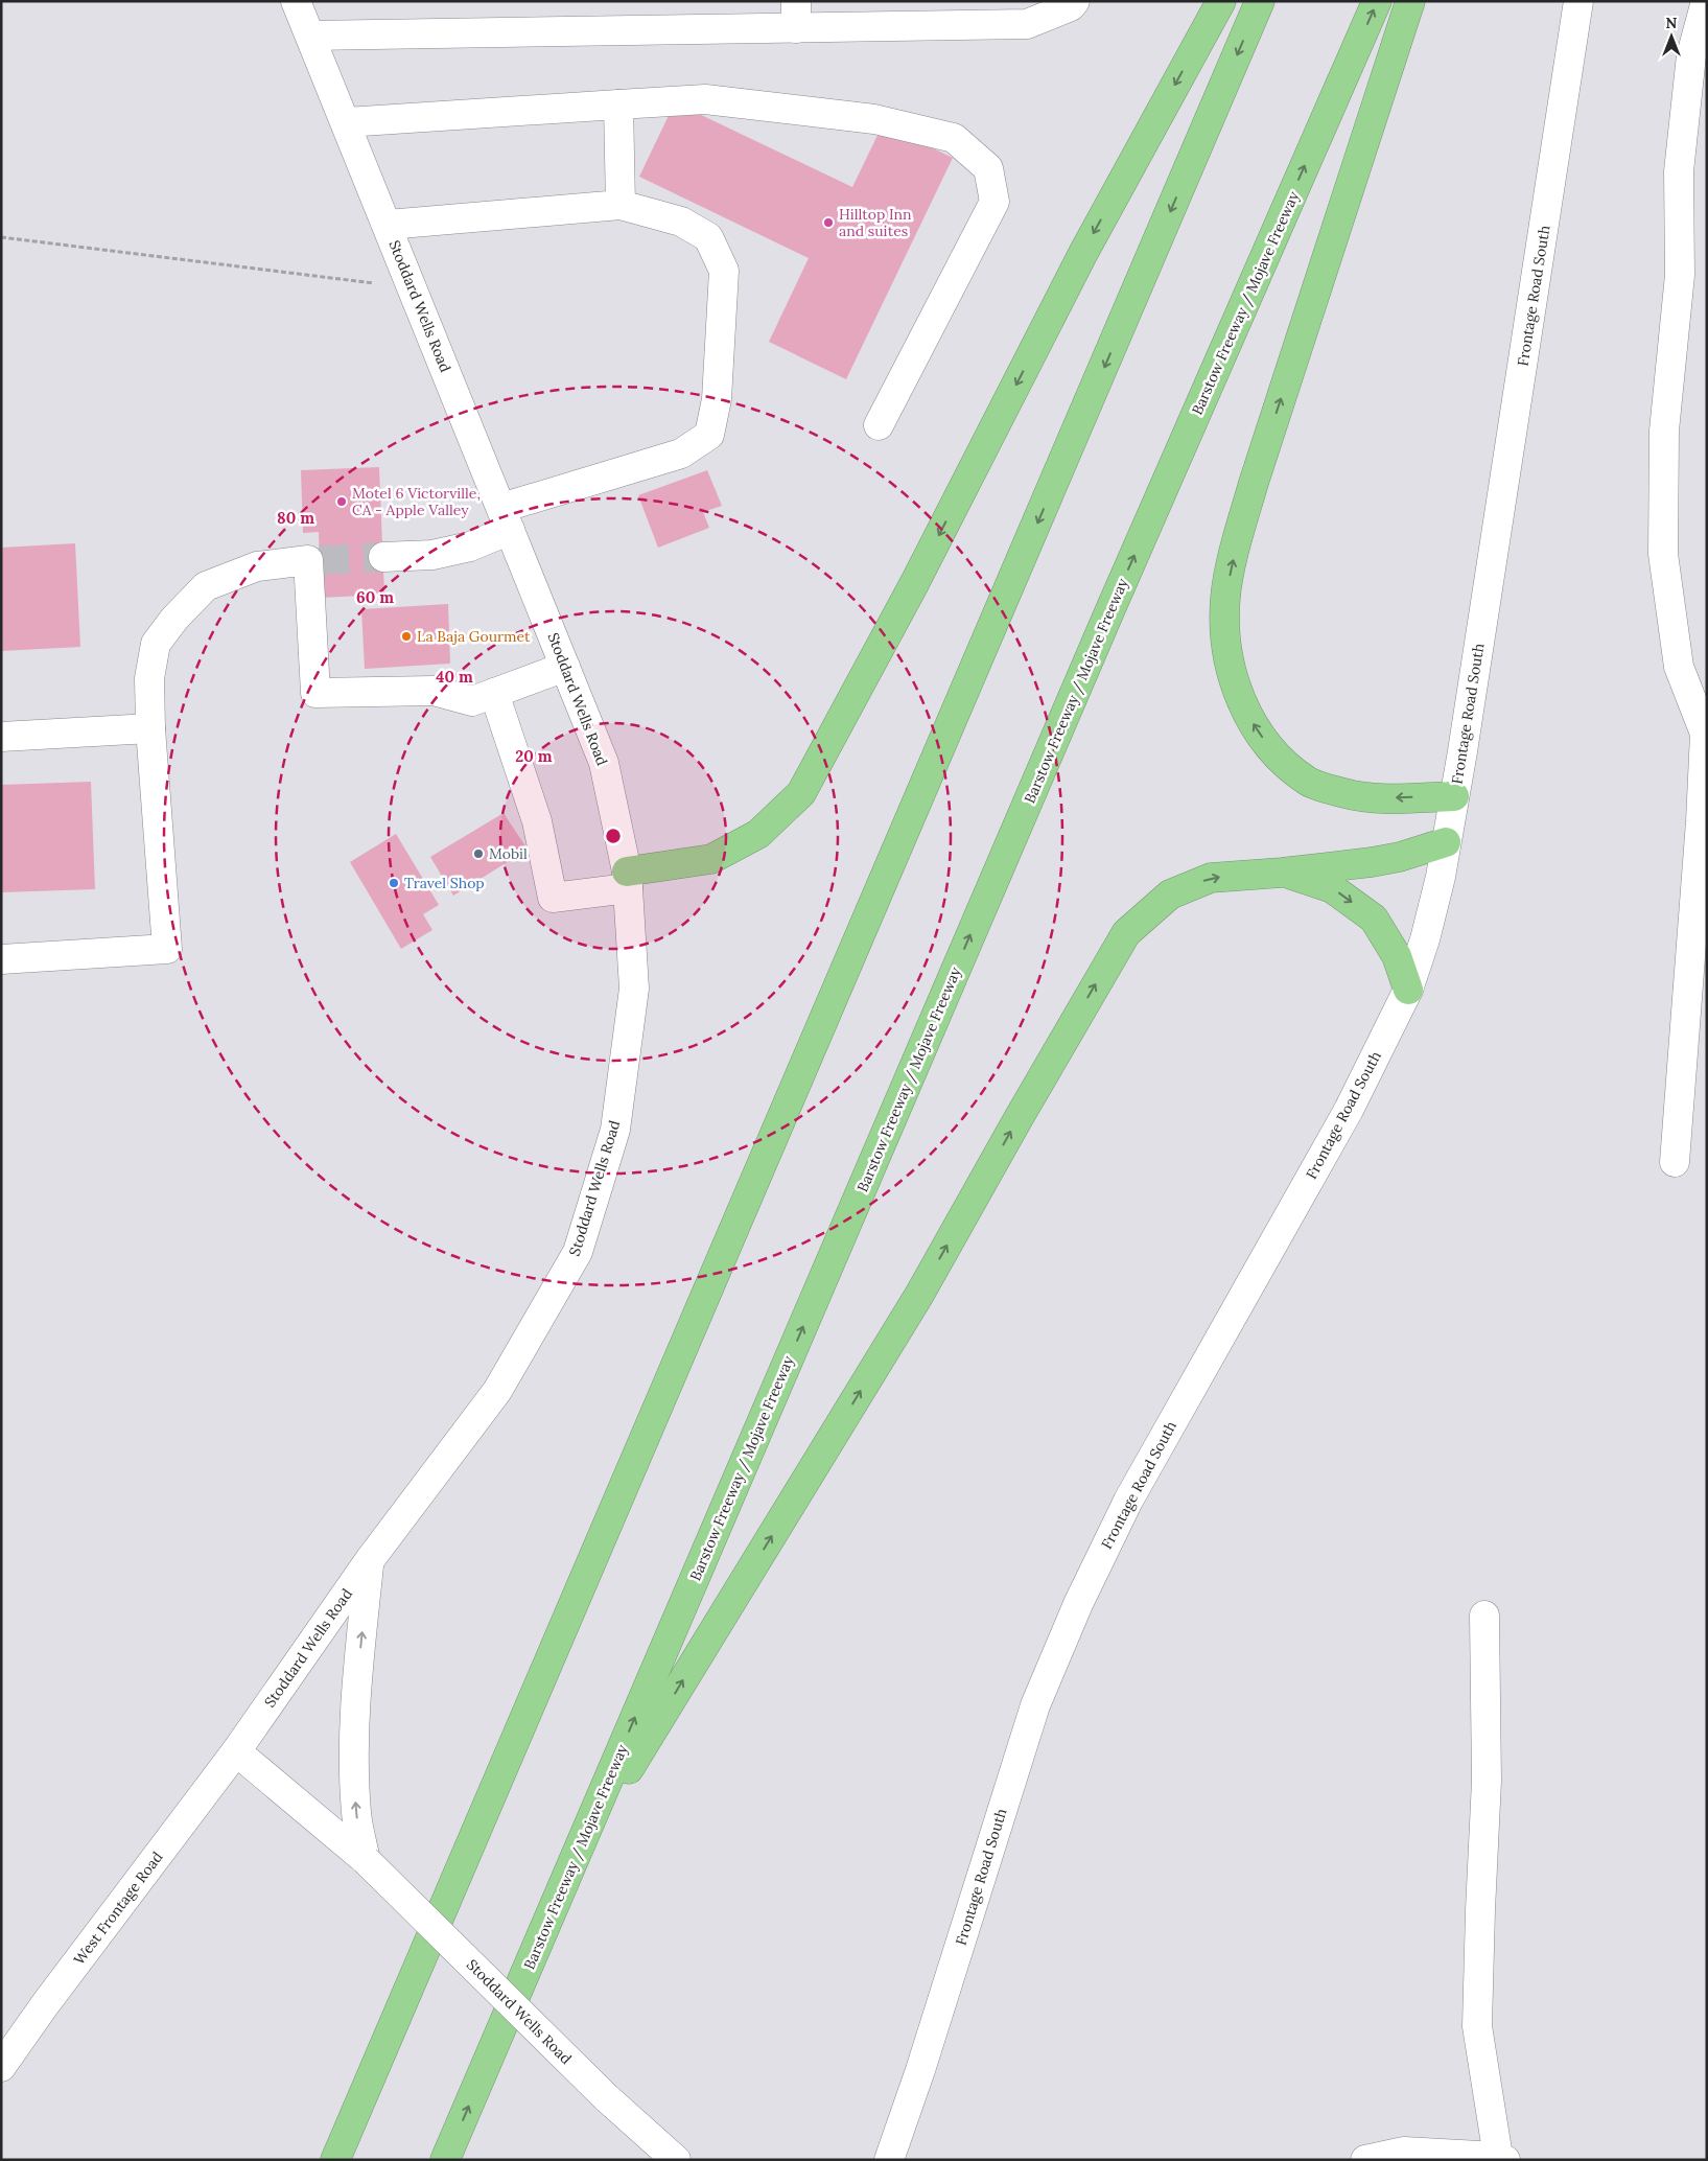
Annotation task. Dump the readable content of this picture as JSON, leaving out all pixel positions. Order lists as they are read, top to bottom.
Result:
{
  "streets": {
    "highway": ["Barstow Freeway / Mojave Freeway"],
    "street": ["Frontage Road South", "Stoddard Wells Road", "West Frontage Road"]
  },
  "crossings": [
    ["Stoddard Wells Road", "West Frontage Road"]
  ],
  "places": [
    "Hilltop Inn and suites",
    "Motel 6 Victorville, CA - Apple Valley",
    "La Baja Gourmet",
    "Mobil",
    "Travel Shop"
  ],
  "north": "top",
  "rings": [
    "80 m",
    "60 m",
    "40 m",
    "20 m"
  ]
}
